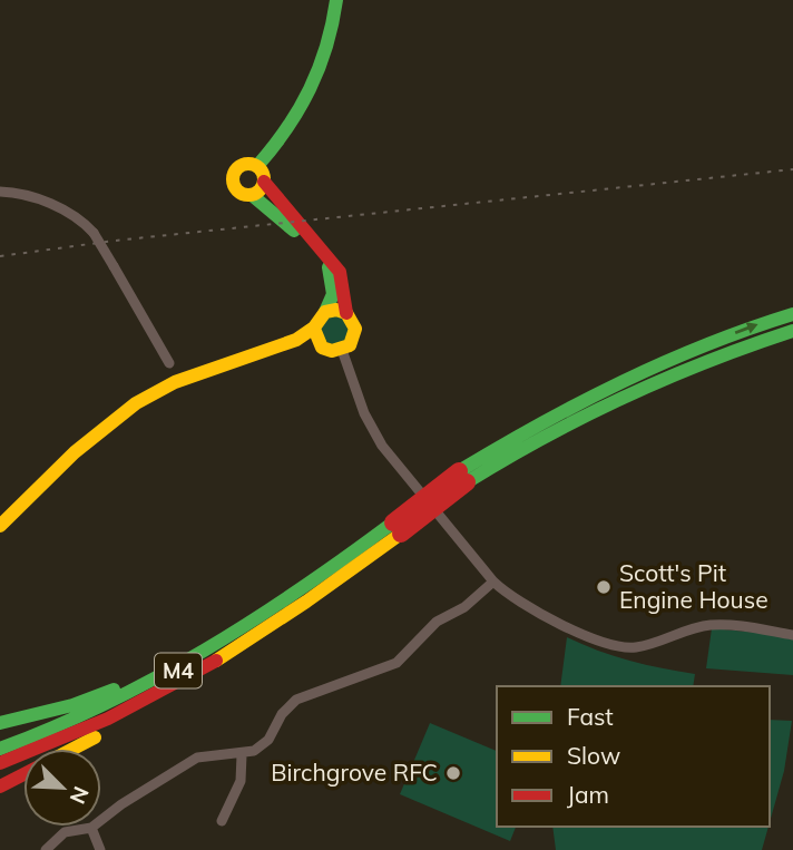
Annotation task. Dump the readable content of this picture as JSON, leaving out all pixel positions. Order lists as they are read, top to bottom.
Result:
{
  "streets": {
    "main road": ["M4"]
  },
  "places": ["Scott's Pit Engine House", "Birchgrove RFC"],
  "legend": ["Fast", "Slow", "Jam"],
  "north": "bottom right"
}
